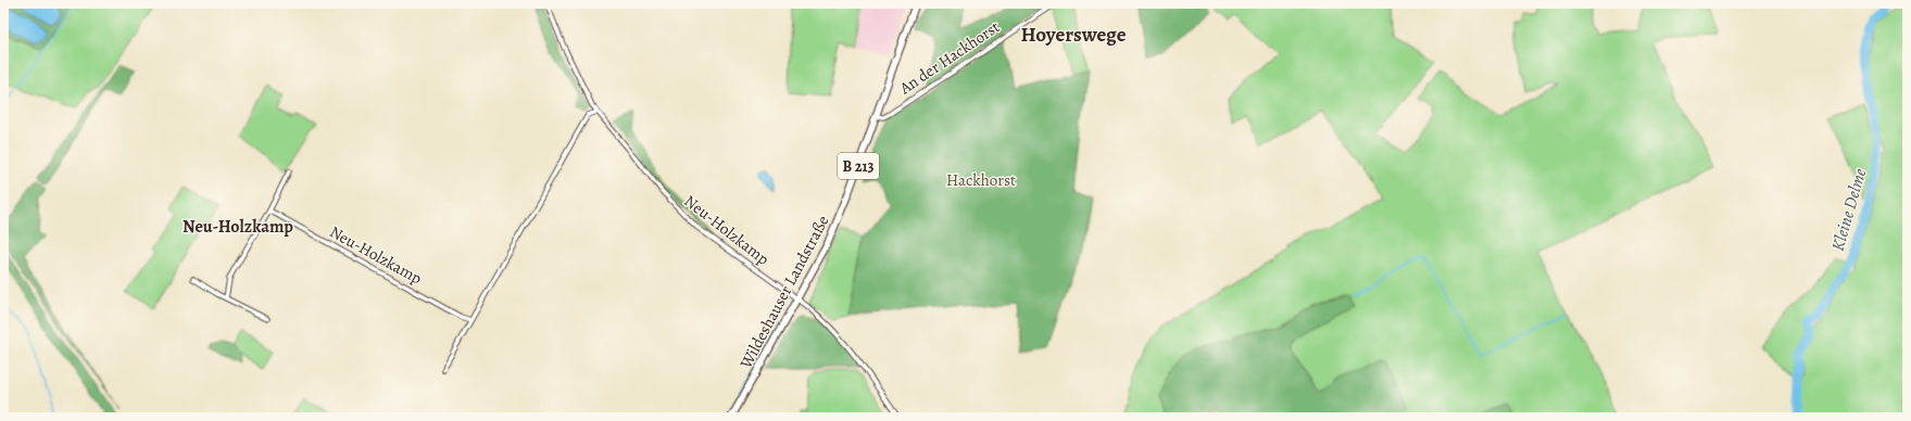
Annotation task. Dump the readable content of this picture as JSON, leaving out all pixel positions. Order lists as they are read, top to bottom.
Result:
{
  "streets": {
    "main road": ["B 213", "Wildeshauser Landstraße"],
    "street": ["An der Hackhorst", "Neu-Holzkamp"]
  },
  "crossings": [
    ["An der Hackhorst", "Wildeshauser Landstraße"],
    ["Neu-Holzkamp", "Wildeshauser Landstraße"]
  ],
  "districts": ["Hoyerswege", "Neu-Holzkamp"],
  "water": ["Kleine Delme"],
  "parks": ["Hackhorst"]
}
